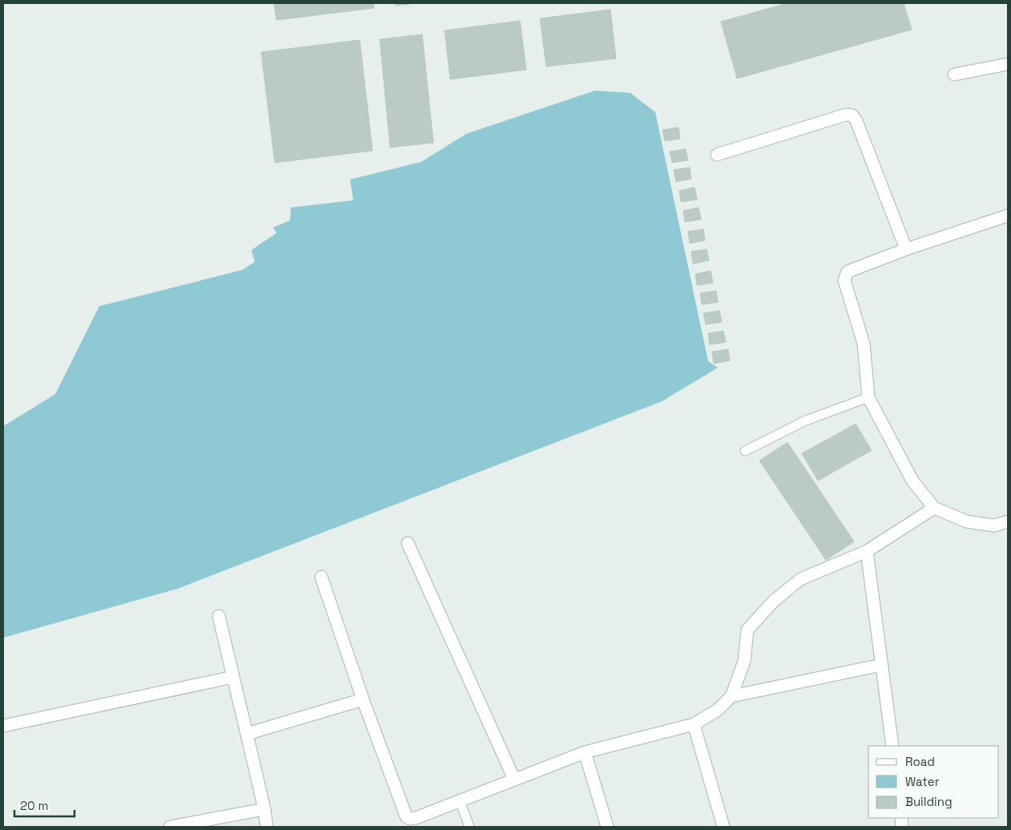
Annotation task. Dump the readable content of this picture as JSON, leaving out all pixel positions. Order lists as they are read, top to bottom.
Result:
{
  "legend": ["Road", "Water", "Building"],
  "scale_bar": "20 m"
}
